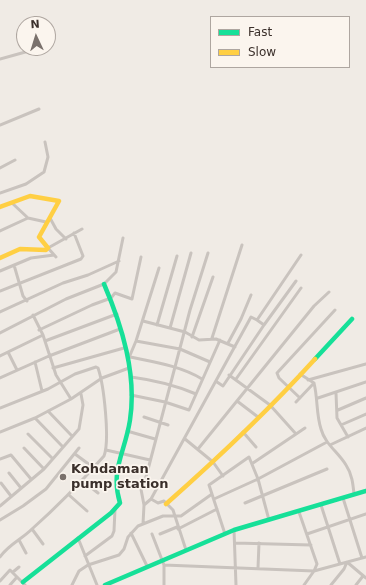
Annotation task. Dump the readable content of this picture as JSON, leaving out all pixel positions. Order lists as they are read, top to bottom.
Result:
{
  "places": ["Kohdaman pump station"],
  "legend": ["Fast", "Slow"],
  "north": "top"
}
